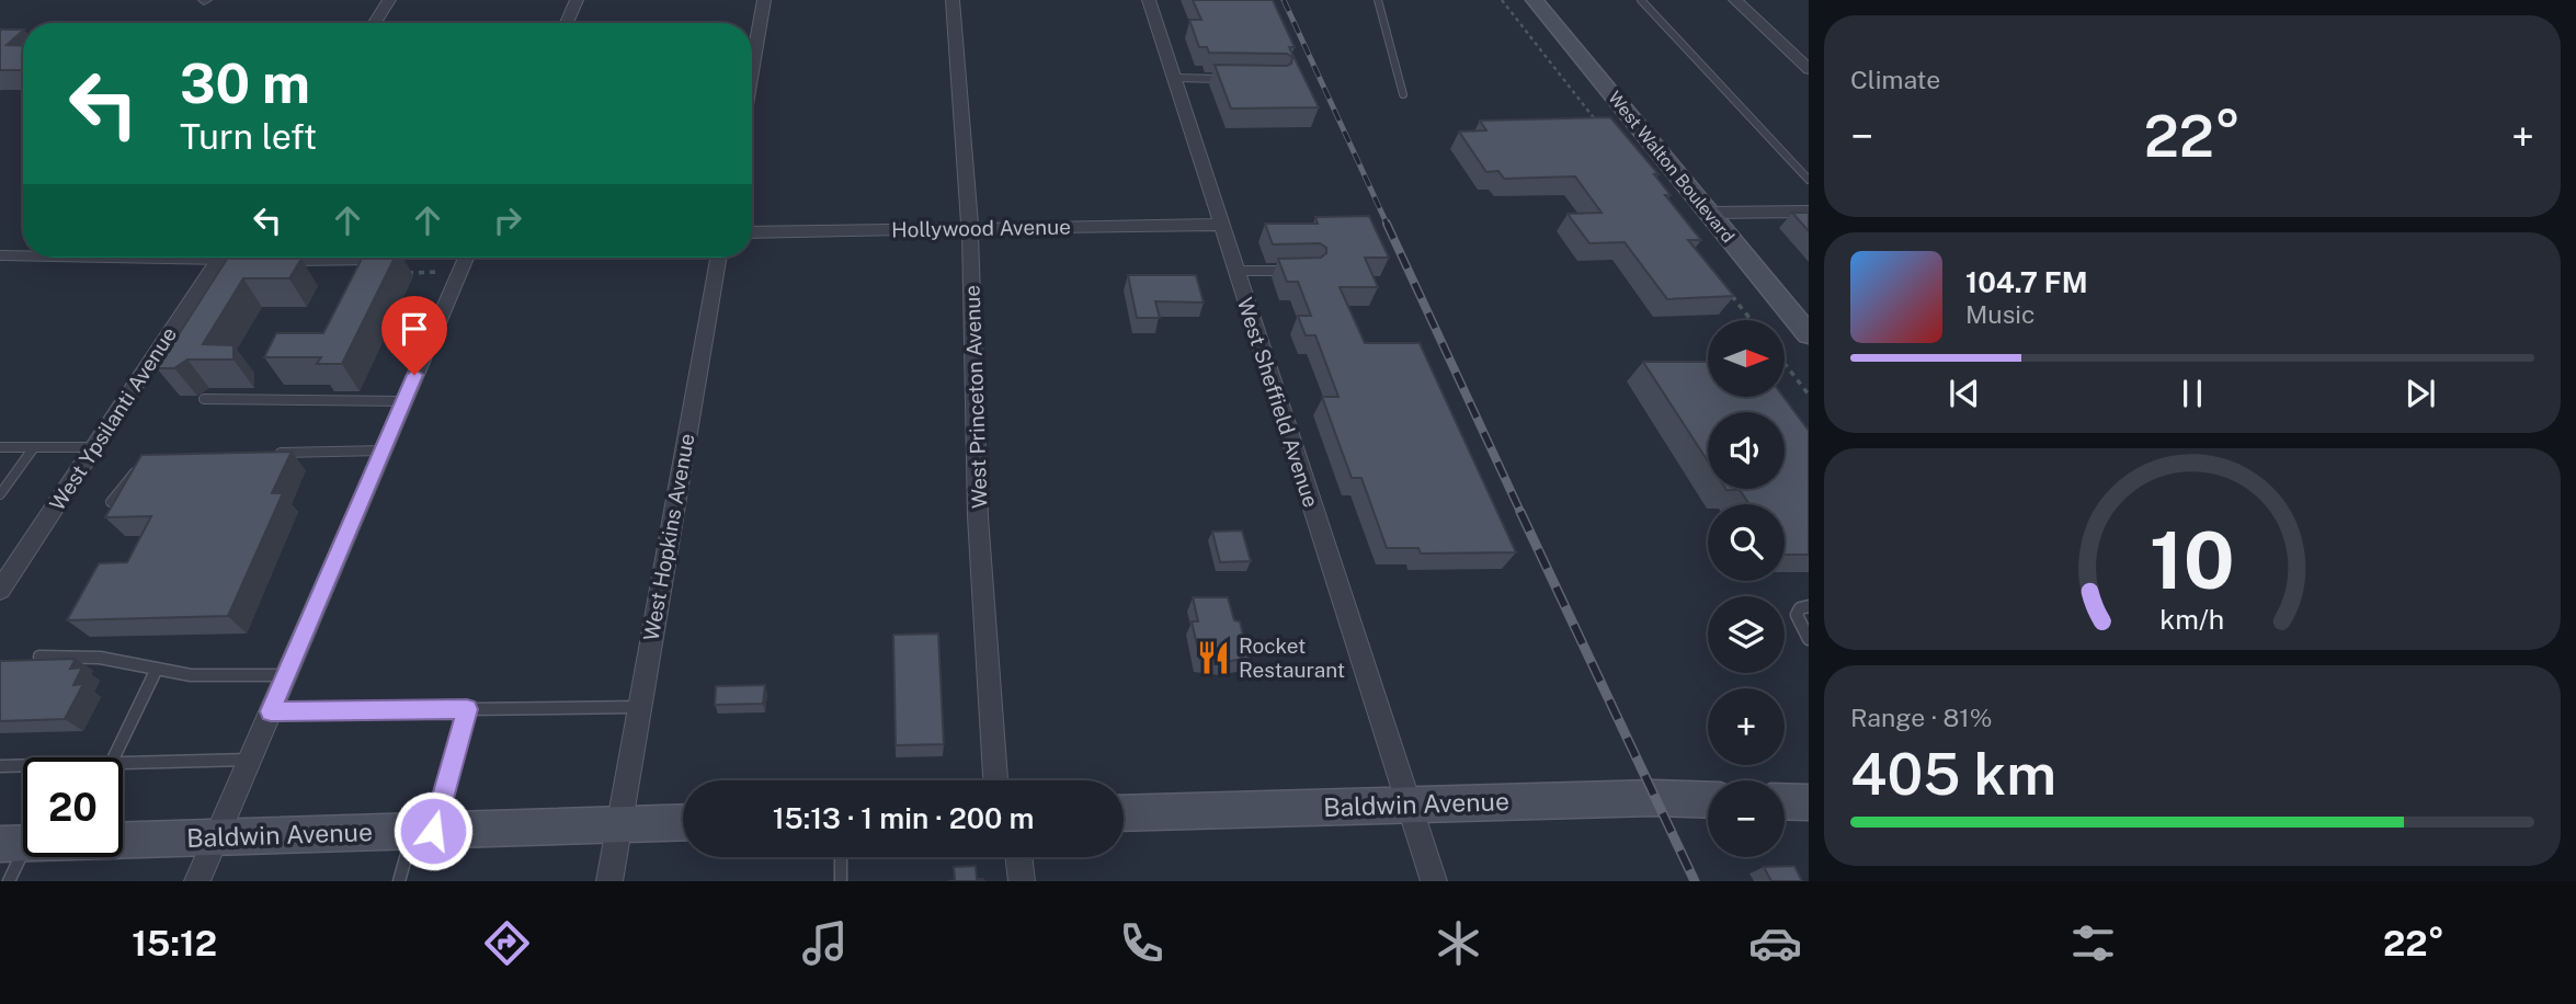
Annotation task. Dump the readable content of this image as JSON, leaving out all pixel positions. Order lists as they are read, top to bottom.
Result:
{
  "streets": {
    "main road": ["West Walton Boulevard", "Baldwin Avenue"],
    "street": [
      "Hollywood Avenue",
      "West Princeton Avenue",
      "West Sheffield Avenue",
      "West Ypsilanti Avenue",
      "West Hopkins Avenue"
    ]
  },
  "crossings": [
    ["Hollywood Avenue", "West Princeton Avenue"],
    ["Hollywood Avenue", "West Sheffield Avenue"],
    ["West Sheffield Avenue", "Baldwin Avenue"],
    ["West Hopkins Avenue", "Baldwin Avenue"]
  ],
  "places": {
    "restaurant": ["Rocket Restaurant"]
  },
  "north": "right",
  "page": {
    "tile": [
      "Climate",
      ["Range · 81%", "405 km"]
    ],
    "turn": ["30 m", "Turn left"],
    "heat": ["−", "22°", "+"],
    "song": ["104.7 FM", "Music"],
    "map_buttons": ["+", "−"],
    "limit": "20",
    "trip": "15:13 · 1 min · 200 m",
    "tabs": ["15:12", "22°"],
    "gauge": ["10", "km/h"]
  }
}
